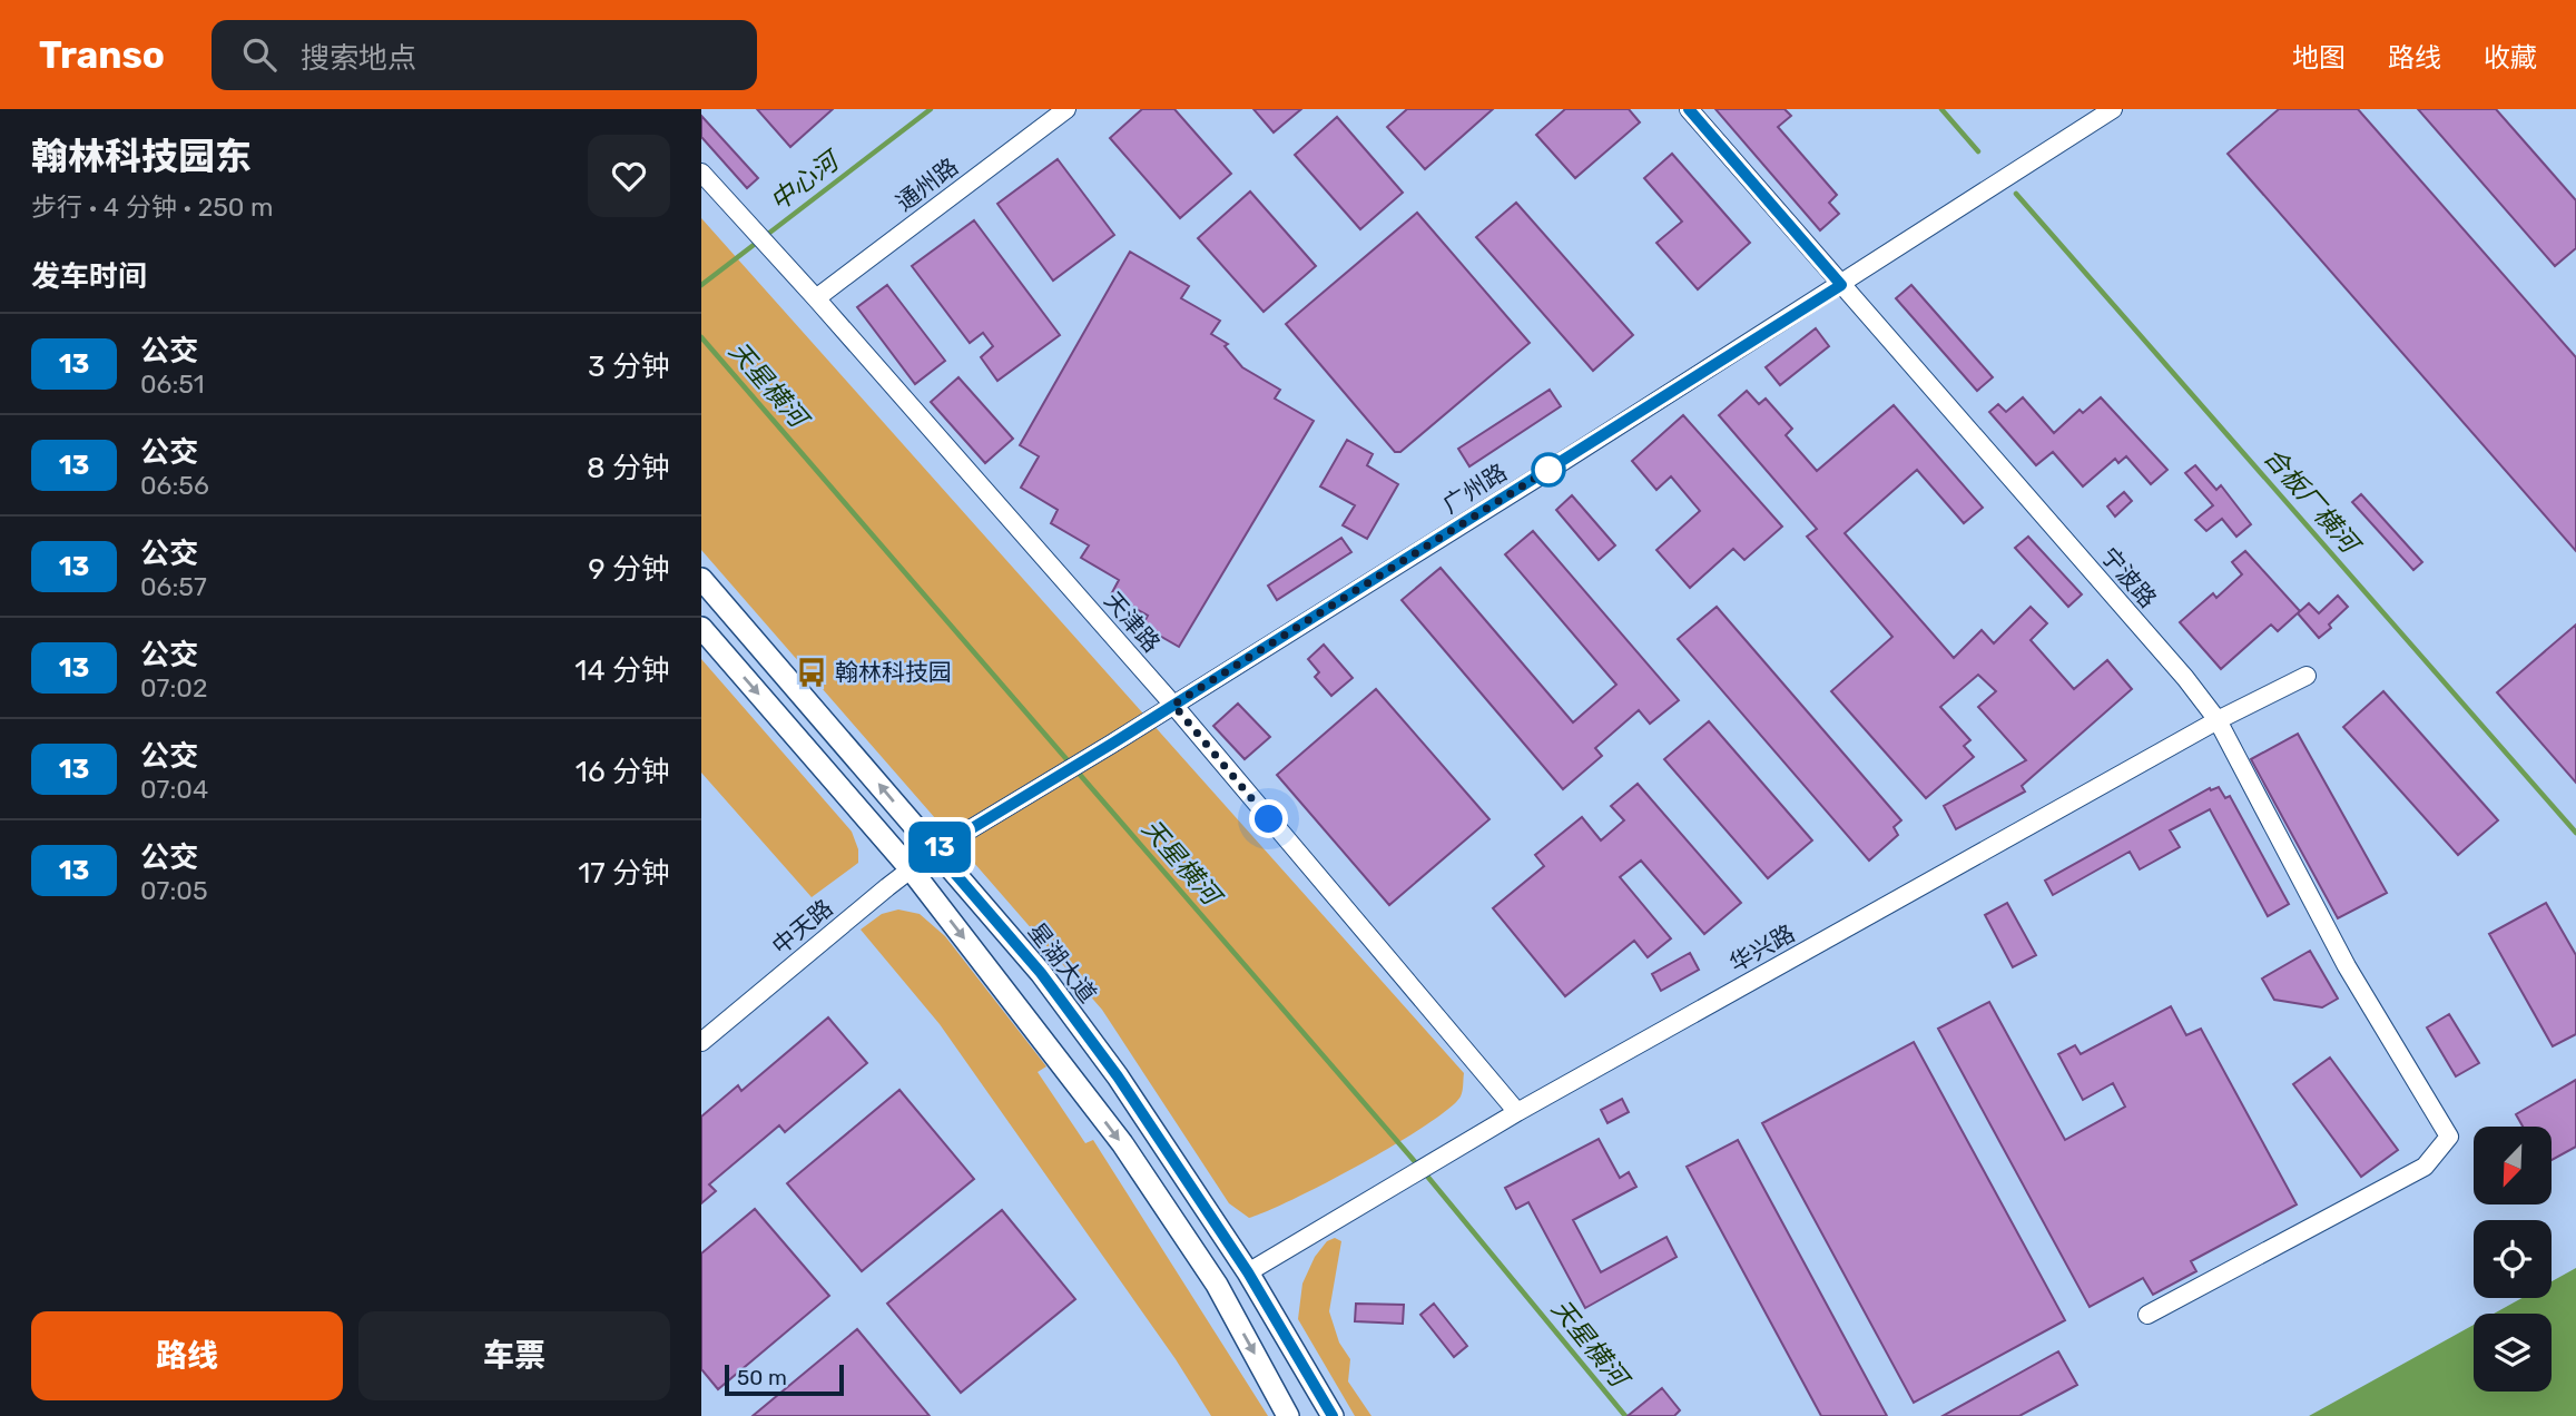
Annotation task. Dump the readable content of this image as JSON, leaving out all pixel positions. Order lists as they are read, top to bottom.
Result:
{
  "streets": {
    "main road": ["星湖大道"],
    "street": [
      "通州路",
      "广州路",
      "宁波路",
      "天津路",
      "中天路",
      "华兴路"
    ]
  },
  "crossings": [
    ["通州路", "天津路"],
    ["广州路", "宁波路"],
    ["广州路", "天津路"],
    ["广州路", "中天路"],
    ["广州路", "星湖大道"],
    ["宁波路", "华兴路"],
    ["天津路", "华兴路"],
    ["中天路", "星湖大道"],
    ["华兴路", "星湖大道"]
  ],
  "water": ["中心河", "天星横河", "合板厂横河"],
  "places": {
    "bus stop": ["翰林科技园"]
  },
  "lines": ["bus line 13"],
  "scale_bar": "50 m",
  "north": "bottom left",
  "page": {
    "header": "Transo",
    "search": "搜索地点",
    "nav": ["地图", "路线", "收藏"],
    "heading": [
      ["翰林科技园东", "步行 · 4 分钟 · 250 m"],
      "发车时间"
    ],
    "on_map": "13",
    "list": [
      {
        "mark": "13",
        "name": "公交",
        "note": "06:51",
        "value": "3 分钟"
      },
      {
        "mark": "13",
        "name": "公交",
        "note": "06:56",
        "value": "8 分钟"
      },
      {
        "mark": "13",
        "name": "公交",
        "note": "06:57",
        "value": "9 分钟"
      },
      {
        "mark": "13",
        "name": "公交",
        "note": "07:02",
        "value": "14 分钟"
      },
      {
        "mark": "13",
        "name": "公交",
        "note": "07:04",
        "value": "16 分钟"
      },
      {
        "mark": "13",
        "name": "公交",
        "note": "07:05",
        "value": "17 分钟"
      }
    ],
    "buttons": ["路线", "车票"],
    "scale": "50 m"
  }
}
